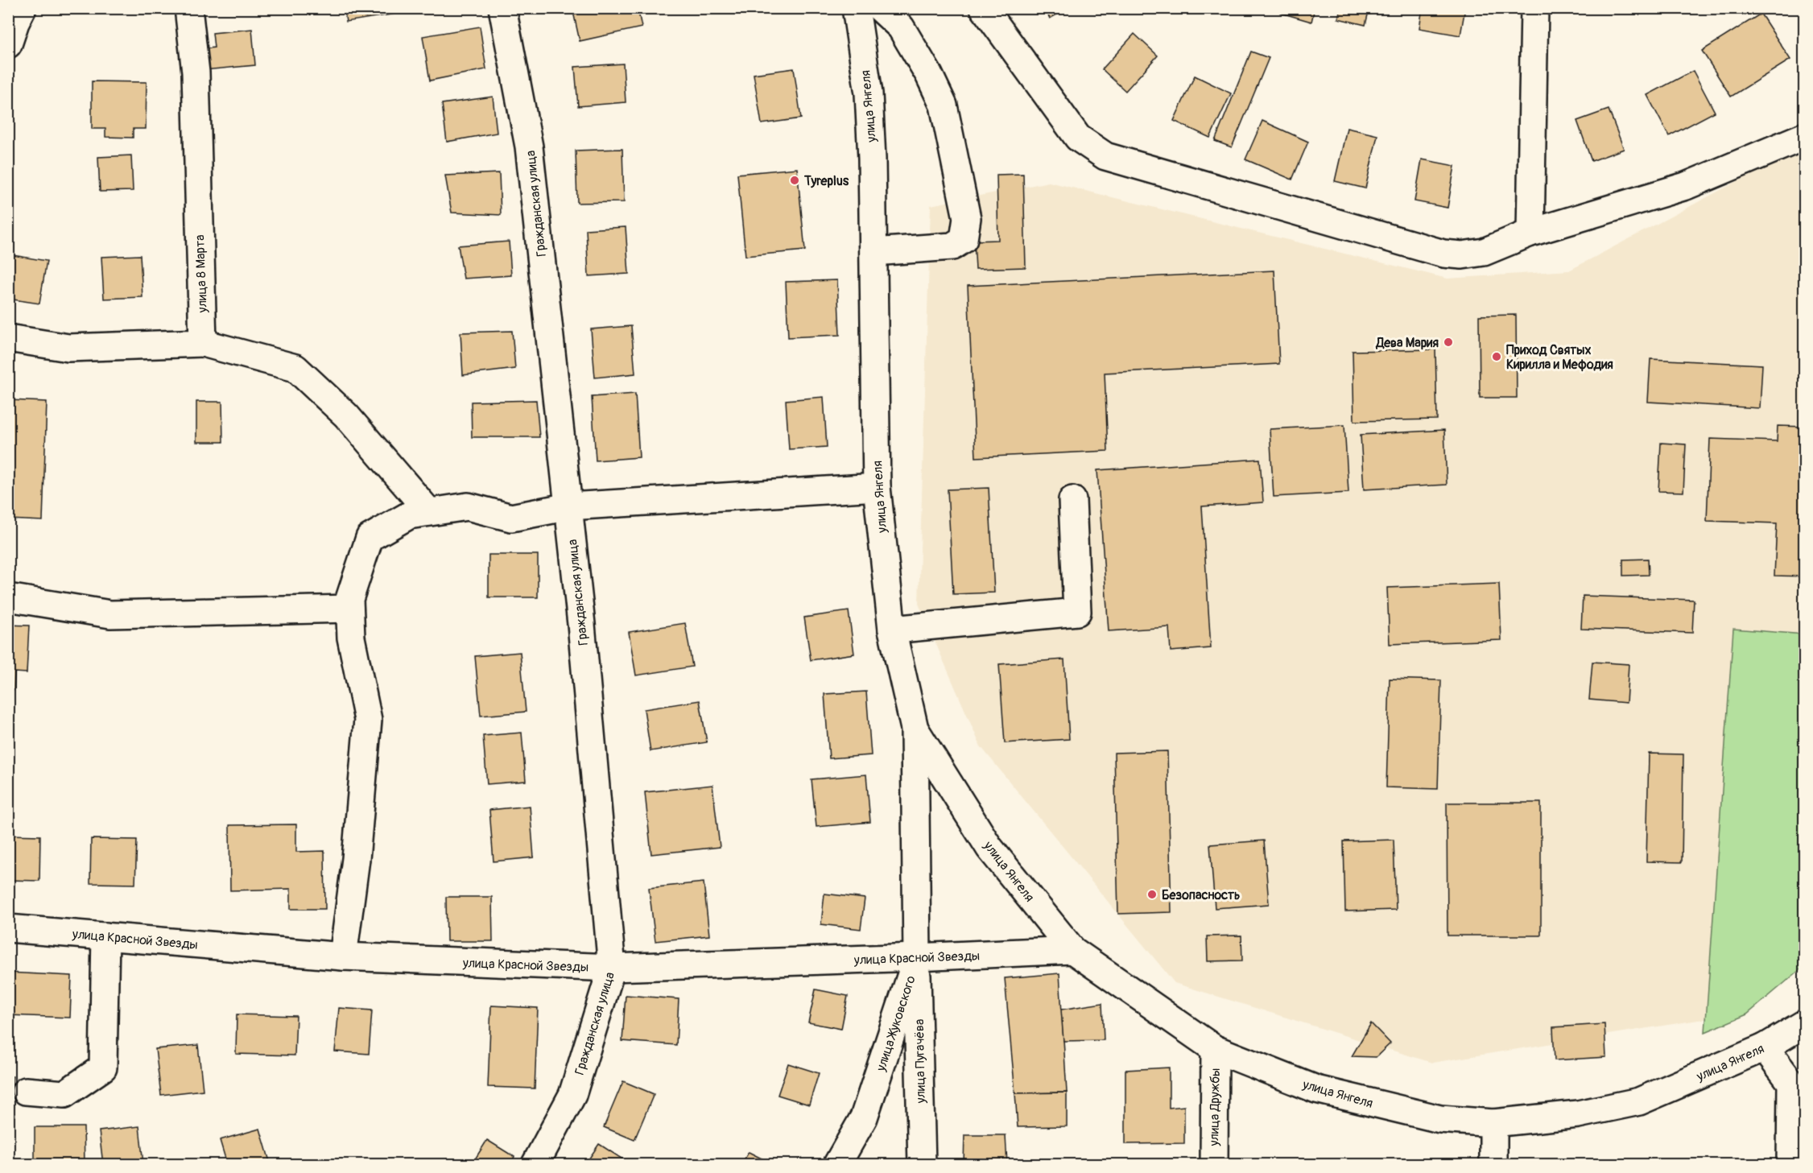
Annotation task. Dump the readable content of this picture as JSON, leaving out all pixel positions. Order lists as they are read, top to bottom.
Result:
{
  "streets": {
    "street": [
      "улица Янгеля",
      "Гражданская улица",
      "улица 8 Марта",
      "улица Красной Звезды",
      "улица Жуковского",
      "улица Пугачёва",
      "улица Дружбы"
    ]
  },
  "crossings": [
    ["улица Янгеля", "улица Красной Звезды"],
    ["улица Янгеля", "улица Жуковского"],
    ["улица Янгеля", "улица Дружбы"],
    ["Гражданская улица", "улица Красной Звезды"],
    ["улица Красной Звезды", "улица Жуковского"],
    ["улица Красной Звезды", "улица Пугачёва"],
    ["улица Жуковского", "улица Пугачёва"]
  ],
  "places": [
    "Tyreplus",
    "Дева Мария",
    "Приход Святых Кирилла и Мефодия",
    "Безопасность"
  ]
}
